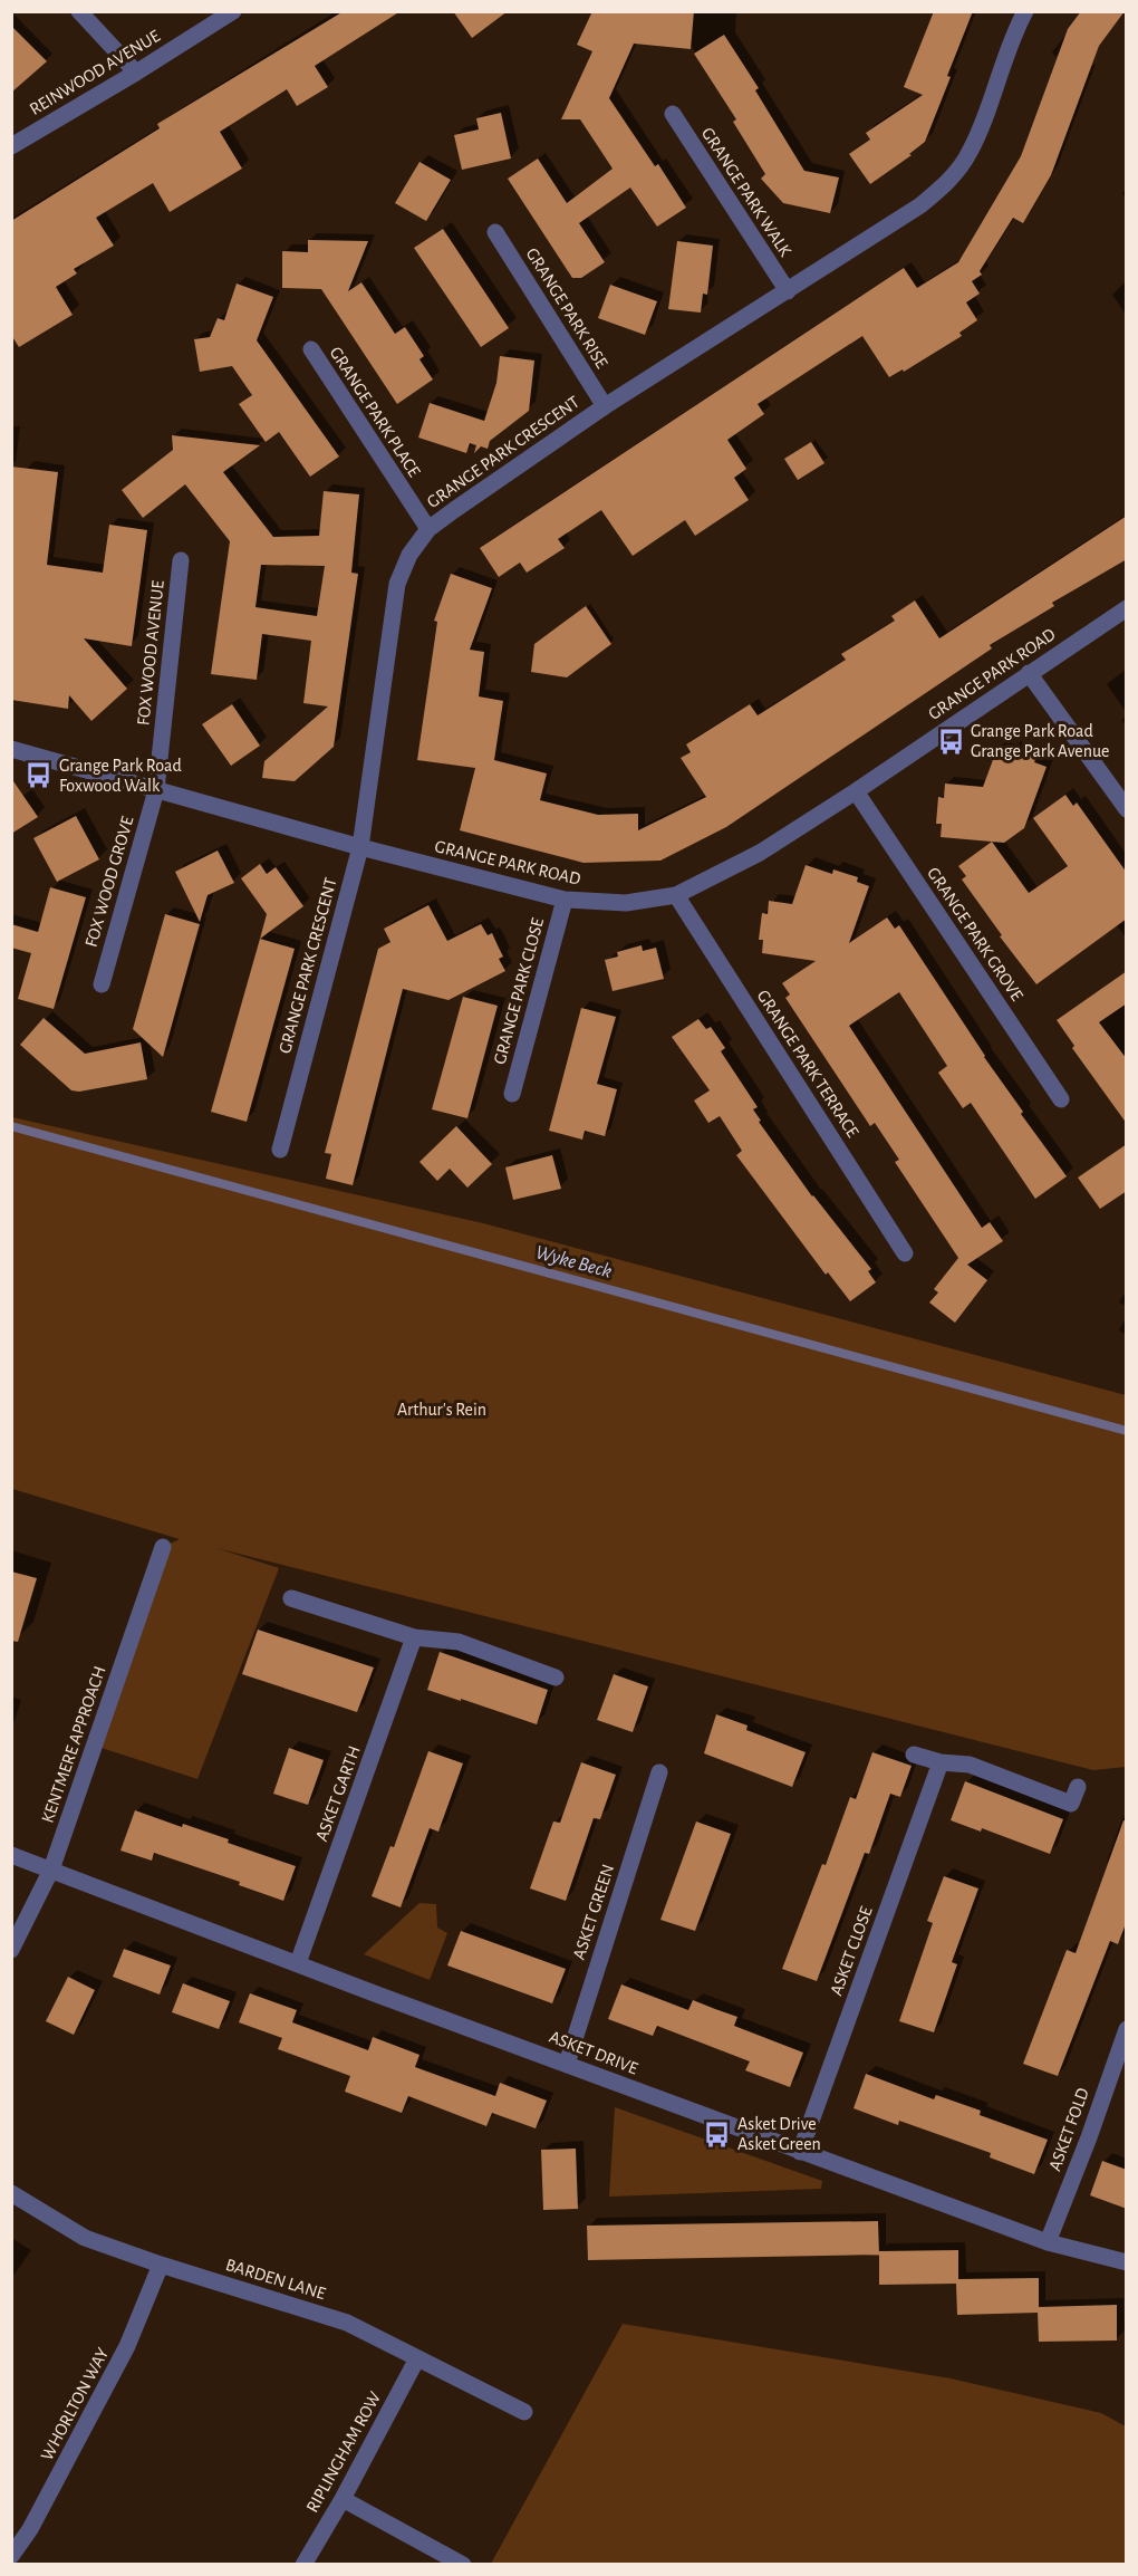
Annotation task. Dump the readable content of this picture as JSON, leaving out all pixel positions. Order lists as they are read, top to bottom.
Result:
{
  "streets": {
    "street": [
      "REINWOOD AVENUE",
      "GRANGE PARK WALK",
      "GRANGE PARK RISE",
      "GRANGE PARK PLACE",
      "GRANGE PARK CRESCENT",
      "FOX WOOD AVENUE",
      "GRANGE PARK ROAD",
      "FOX WOOD GROVE",
      "GRANGE PARK GROVE",
      "GRANGE PARK CLOSE",
      "GRANGE PARK TERRACE",
      "KENTMERE APPROACH",
      "ASKET GARTH",
      "ASKET GREEN",
      "ASKET CLOSE",
      "ASKET DRIVE",
      "ASKET FOLD",
      "BARDEN LANE",
      "WHORLTON WAY",
      "RIPLINGHAM ROW"
    ]
  },
  "crossings": [
    ["GRANGE PARK WALK", "GRANGE PARK CRESCENT"],
    ["GRANGE PARK RISE", "GRANGE PARK CRESCENT"],
    ["GRANGE PARK PLACE", "GRANGE PARK CRESCENT"],
    ["GRANGE PARK CRESCENT", "GRANGE PARK ROAD"],
    ["FOX WOOD AVENUE", "GRANGE PARK ROAD"],
    ["FOX WOOD AVENUE", "FOX WOOD GROVE"],
    ["GRANGE PARK ROAD", "FOX WOOD GROVE"],
    ["GRANGE PARK ROAD", "GRANGE PARK GROVE"],
    ["GRANGE PARK ROAD", "GRANGE PARK CLOSE"],
    ["GRANGE PARK ROAD", "GRANGE PARK TERRACE"],
    ["KENTMERE APPROACH", "ASKET DRIVE"],
    ["ASKET GARTH", "ASKET DRIVE"],
    ["ASKET GREEN", "ASKET DRIVE"],
    ["ASKET CLOSE", "ASKET DRIVE"],
    ["ASKET DRIVE", "ASKET FOLD"],
    ["BARDEN LANE", "WHORLTON WAY"],
    ["BARDEN LANE", "RIPLINGHAM ROW"]
  ],
  "water": ["Wyke Beck"],
  "parks": ["Arthur's Rein"],
  "places": {
    "bus stop": ["Grange Park Road Grange Park Avenue", "Grange Park Road Foxwood Walk", "Asket Drive Asket Green"]
  }
}
